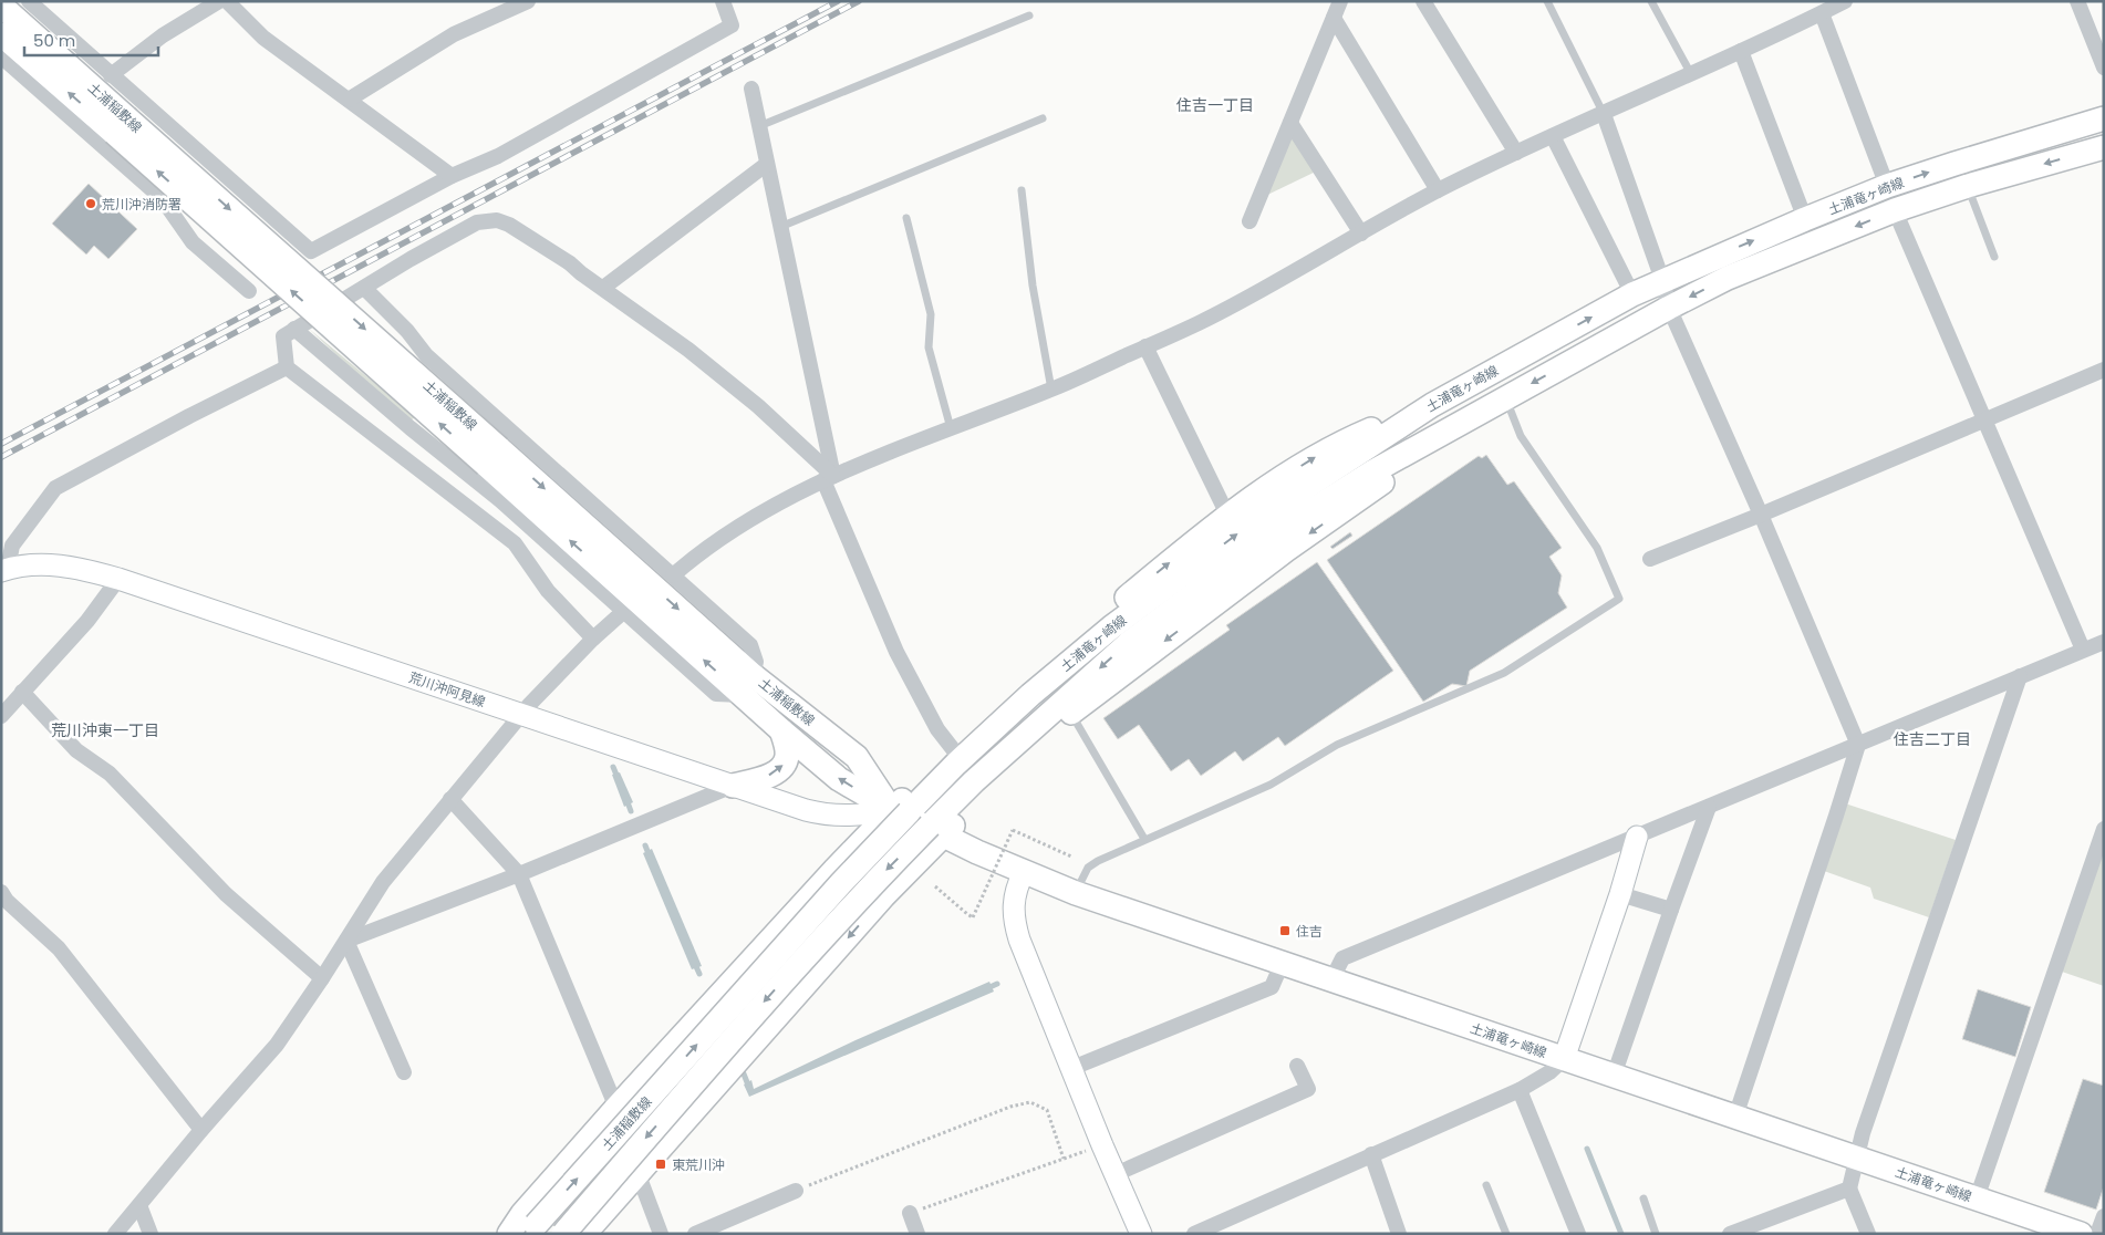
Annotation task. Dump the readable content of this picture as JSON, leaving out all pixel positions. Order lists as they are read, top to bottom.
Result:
{
  "streets": {
    "main road": ["土浦稲敷線", "土浦竜ヶ崎線", "荒川沖阿見線"]
  },
  "crossings": [
    ["土浦稲敷線", "土浦竜ヶ崎線"],
    ["土浦稲敷線", "荒川沖阿見線"],
    ["土浦竜ヶ崎線", "荒川沖阿見線"]
  ],
  "districts": ["住吉一丁目", "荒川沖東一丁目", "住吉二丁目"],
  "places": {
    "other": ["荒川沖消防署"],
    "transit": ["住吉", "東荒川沖"]
  },
  "scale_bar": "50 m"
}
